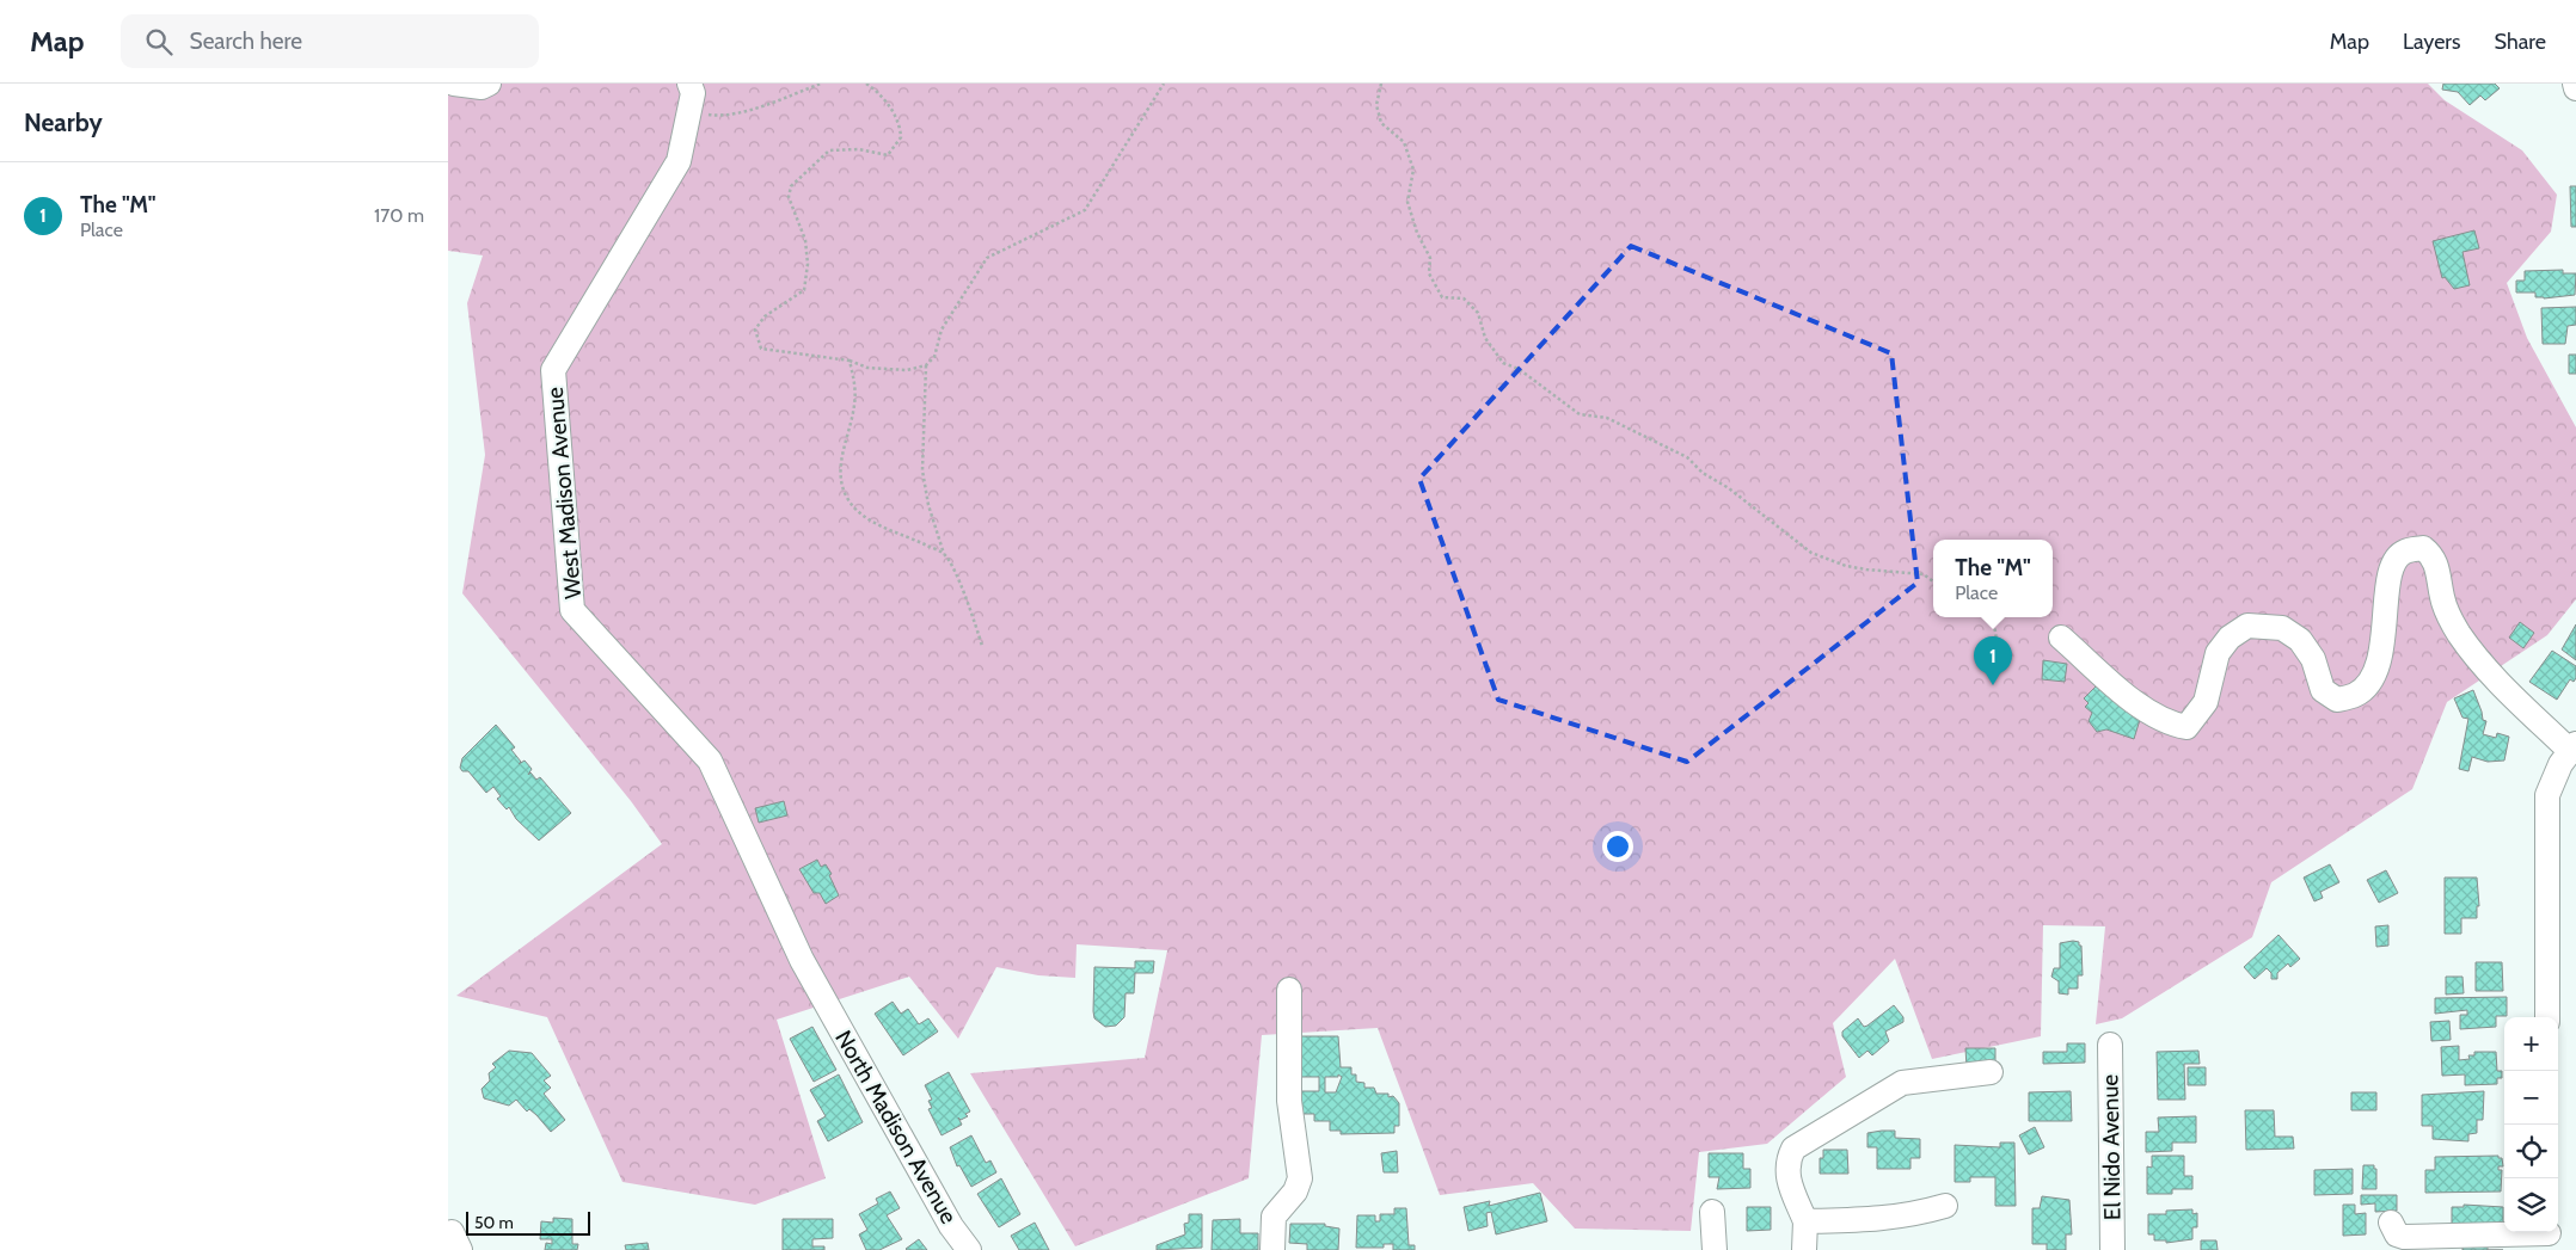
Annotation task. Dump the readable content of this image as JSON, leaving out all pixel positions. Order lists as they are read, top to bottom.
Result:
{
  "streets": {
    "street": ["West Madison Avenue", "North Madison Avenue", "El Nido Avenue"]
  },
  "crossings": [
    ["West Madison Avenue", "North Madison Avenue"]
  ],
  "scale_bar": "50 m",
  "page": {
    "header": "Map",
    "search": "Search here",
    "nav": ["Map", "Layers", "Share"],
    "heading": "Nearby",
    "list": [
      {
        "mark": "1",
        "name": "The \"M\"",
        "note": "Place",
        "value": "170 m"
      }
    ],
    "popup": ["The \"M\"", "Place"],
    "pins": "1",
    "map_buttons": ["+", "−"],
    "scale": "50 m"
  }
}
